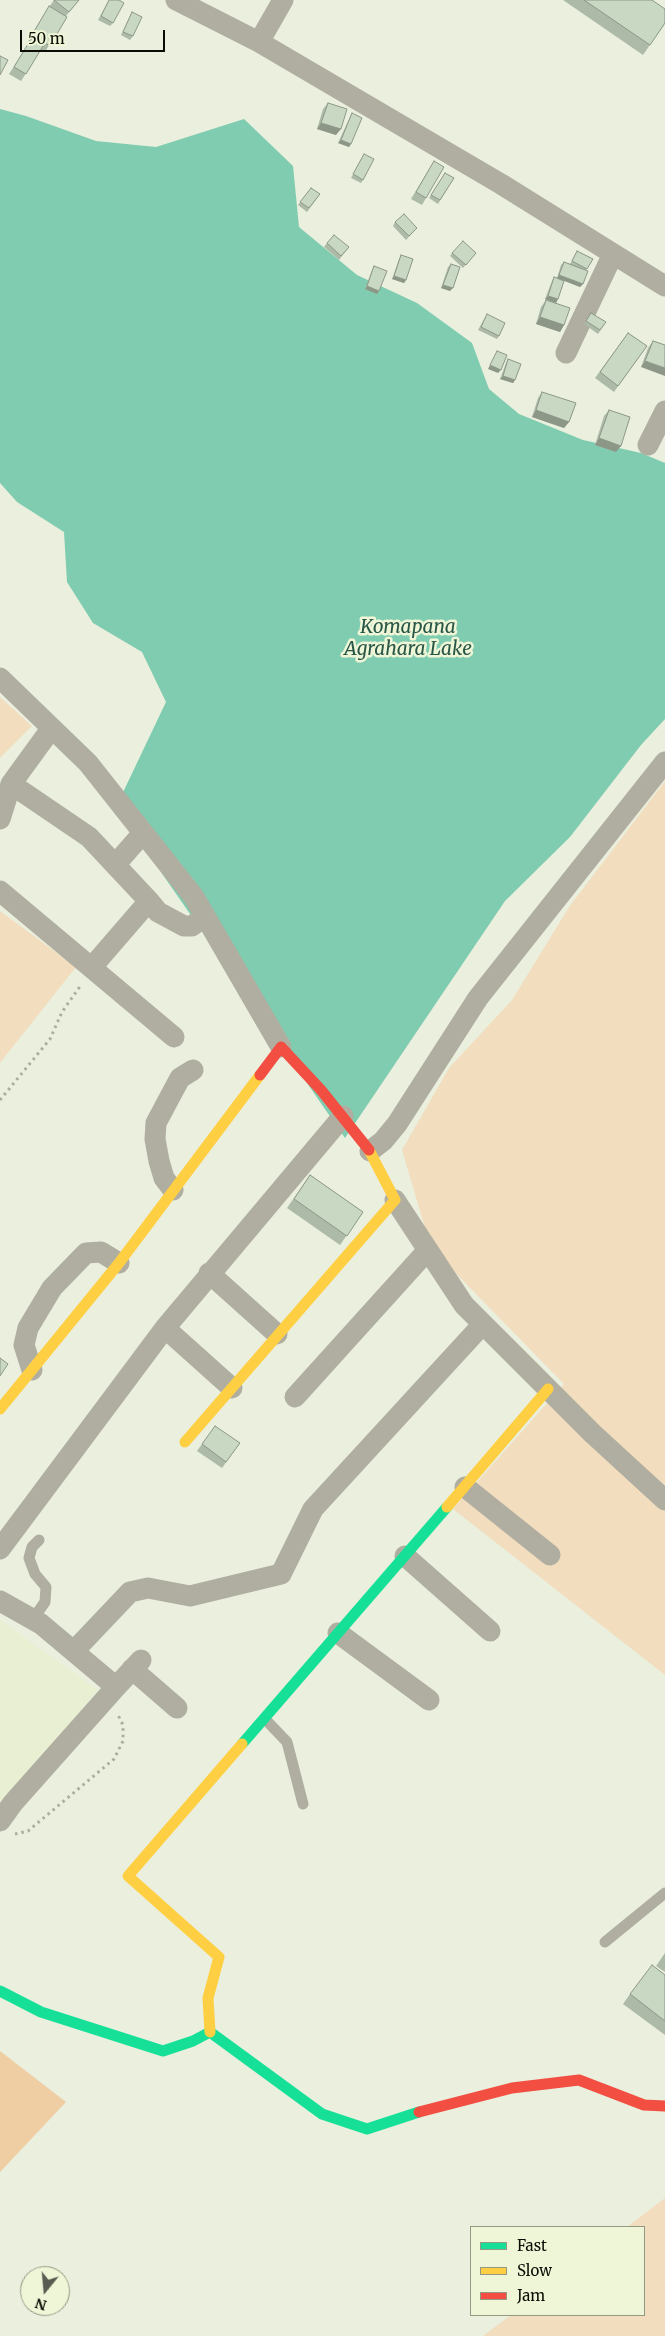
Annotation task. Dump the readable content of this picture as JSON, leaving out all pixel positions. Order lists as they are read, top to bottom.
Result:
{
  "water": ["Komapana Agrahara Lake"],
  "legend": ["Fast", "Slow", "Jam"],
  "scale_bar": "50 m",
  "north": "bottom"
}
